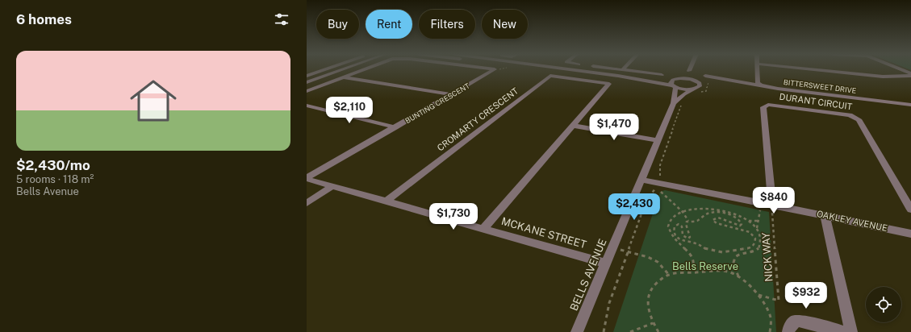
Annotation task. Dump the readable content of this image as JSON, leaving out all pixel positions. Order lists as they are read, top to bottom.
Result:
{
  "streets": {
    "street": [
      "BITTERSWEET DRIVE",
      "DURANT CIRCUIT",
      "BUNTING CRESCENT",
      "CROMARTY CRESCENT",
      "OAKLEY AVENUE",
      "MCKANE STREET",
      "BELLS AVENUE"
    ],
    "path": ["NICK WAY"]
  },
  "crossings": [
    ["DURANT CIRCUIT", "OAKLEY AVENUE"],
    ["DURANT CIRCUIT", "NICK WAY"],
    ["BUNTING CRESCENT", "MCKANE STREET"],
    ["CROMARTY CRESCENT", "MCKANE STREET"],
    ["OAKLEY AVENUE", "NICK WAY"],
    ["OAKLEY AVENUE", "BELLS AVENUE"],
    ["MCKANE STREET", "BELLS AVENUE"]
  ],
  "parks": ["Bells Reserve"],
  "page": {
    "heading": "6 homes",
    "chip": [
      "Buy",
      "Rent",
      "Filters",
      "New"
    ],
    "list": [
      {
        "name": "$2,430/mo",
        "note": "5 rooms · 118 m² · Bells Avenue"
      }
    ],
    "price": [
      "$2,110",
      "$1,470",
      "$840",
      "$2,430",
      "$1,730",
      "$932"
    ]
  }
}
